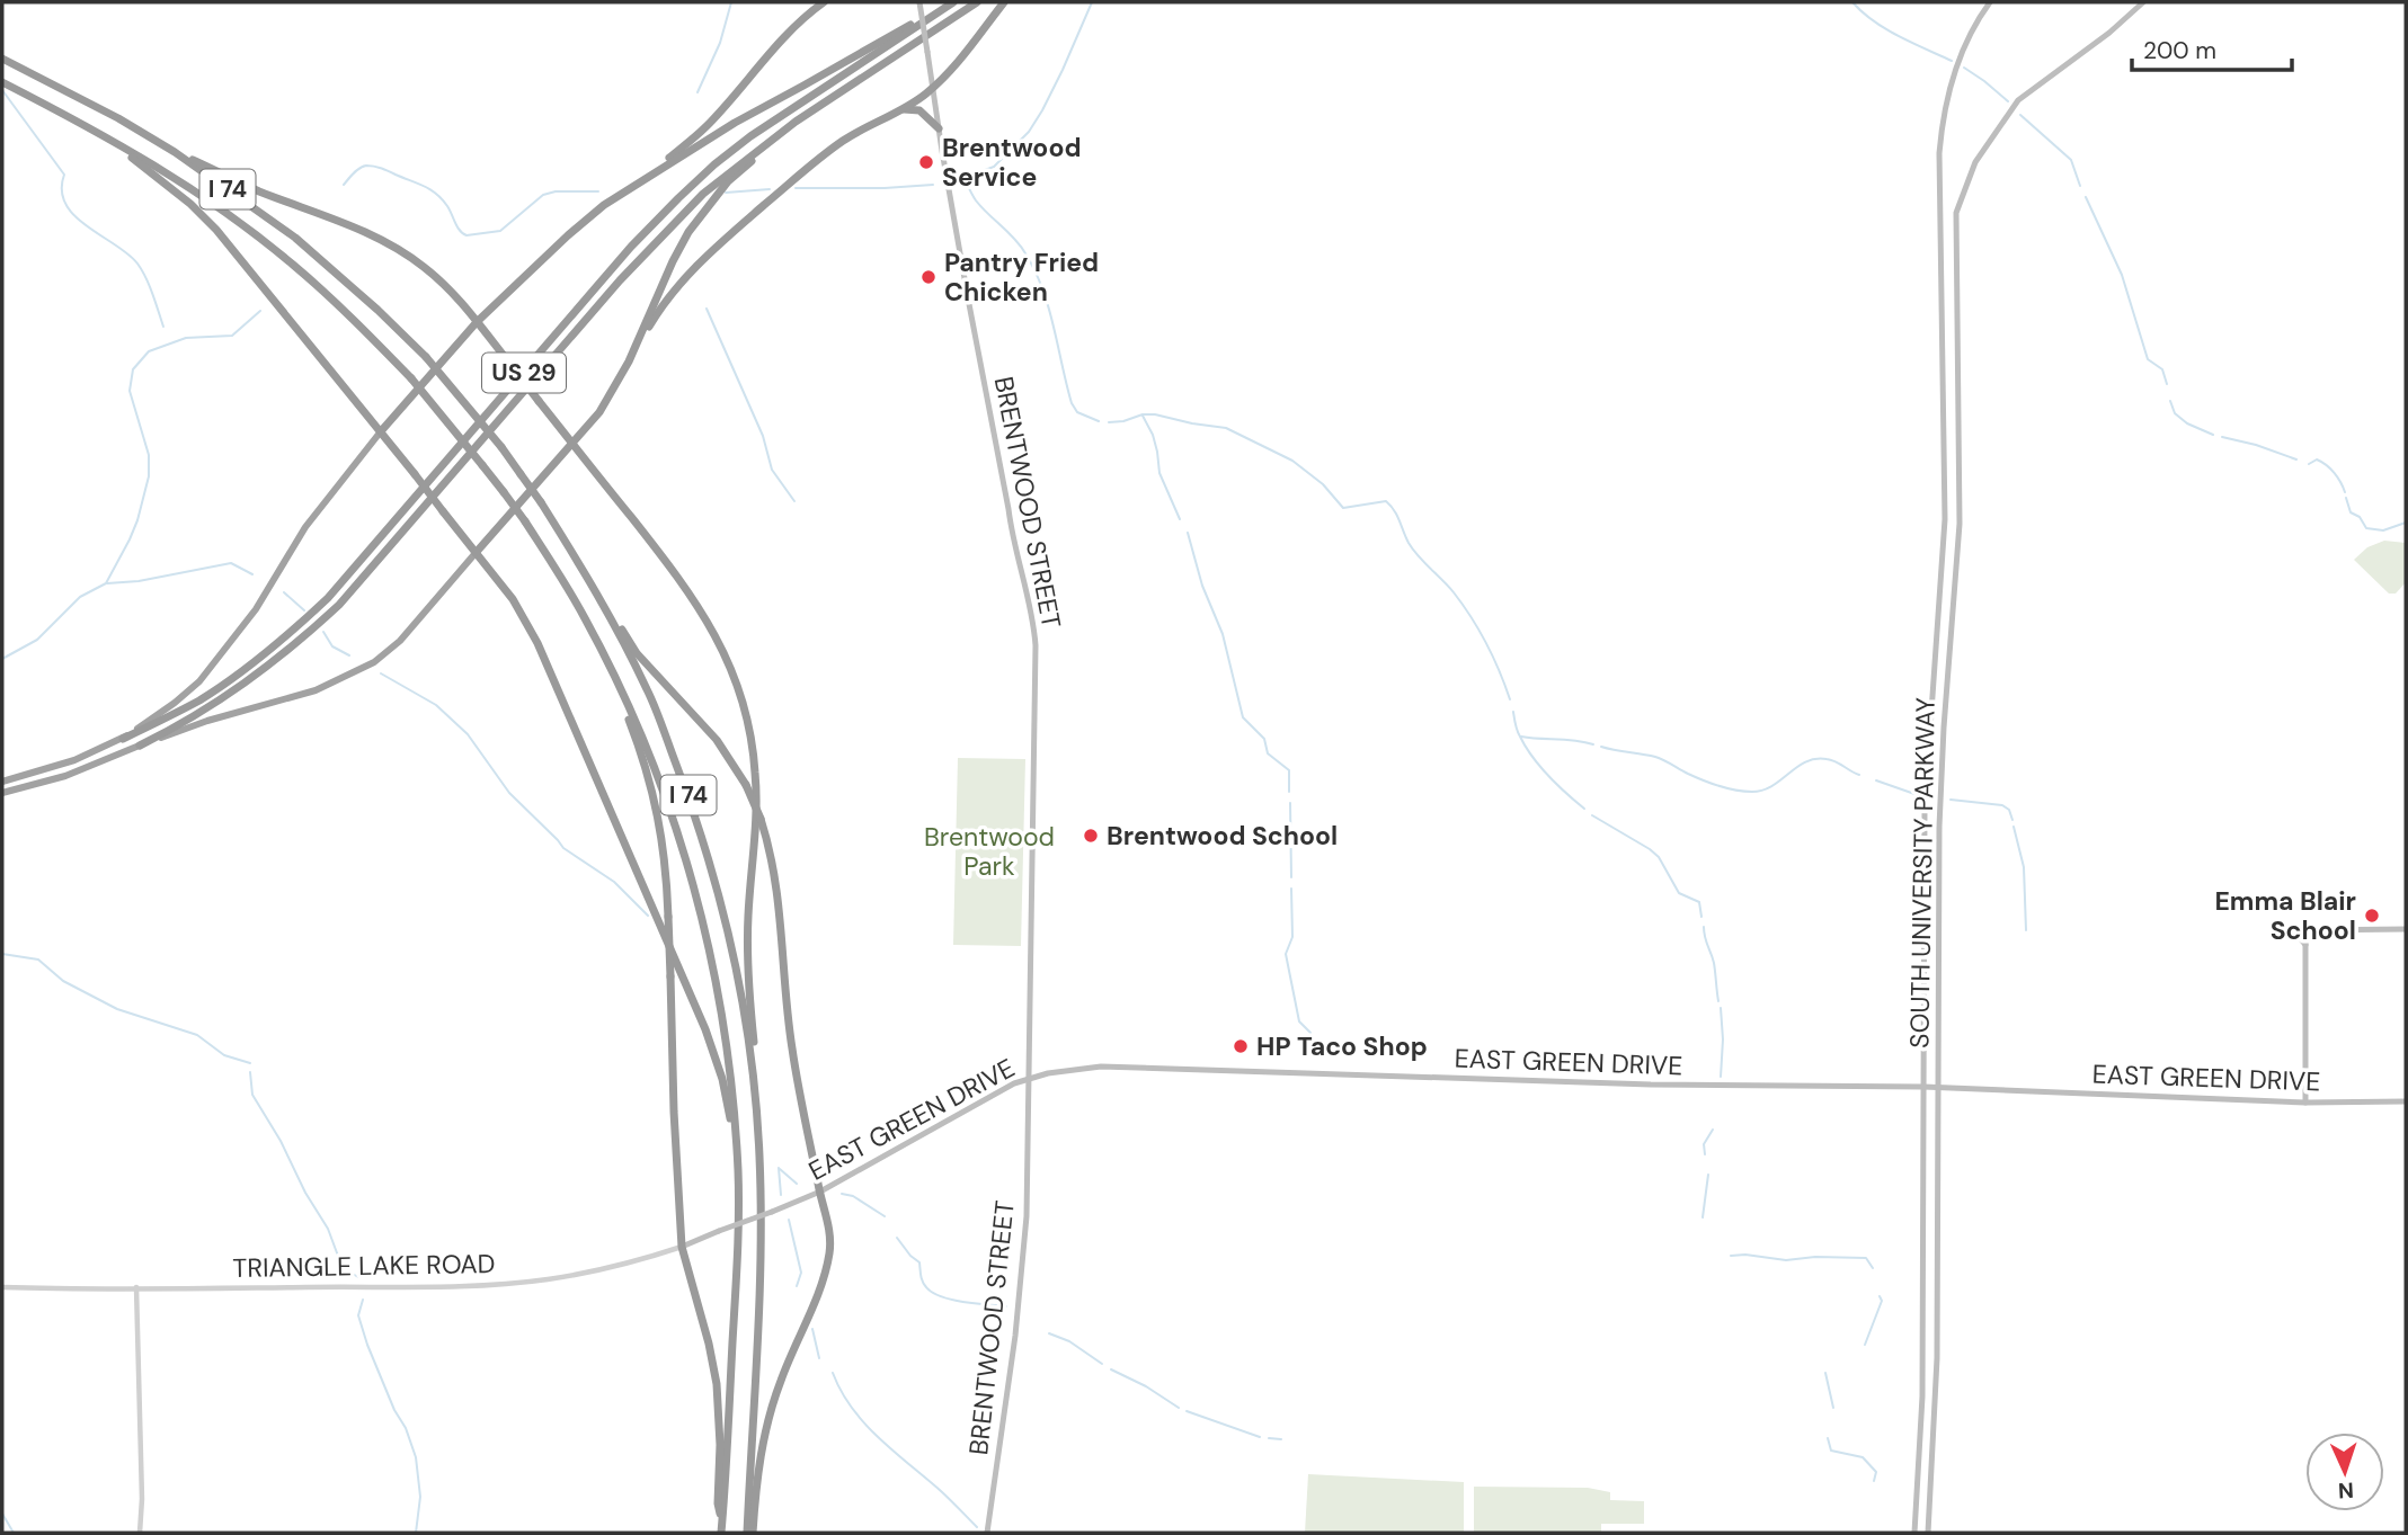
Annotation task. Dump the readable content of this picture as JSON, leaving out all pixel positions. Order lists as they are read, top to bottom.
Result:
{
  "streets": {
    "highway": ["I 74", "US 29"],
    "main road": [
      "BRENTWOOD STREET",
      "SOUTH UNIVERSITY PARKWAY",
      "EAST GREEN DRIVE",
      "TRIANGLE LAKE ROAD"
    ]
  },
  "crossings": [
    ["BRENTWOOD STREET", "EAST GREEN DRIVE"],
    ["SOUTH UNIVERSITY PARKWAY", "EAST GREEN DRIVE"],
    ["EAST GREEN DRIVE", "TRIANGLE LAKE ROAD"]
  ],
  "parks": ["Brentwood Park"],
  "places": [
    "Brentwood Service",
    "Pantry Fried Chicken",
    "Brentwood School",
    "Emma Blair School",
    "HP Taco Shop"
  ],
  "scale_bar": "200 m",
  "north": "bottom"
}
